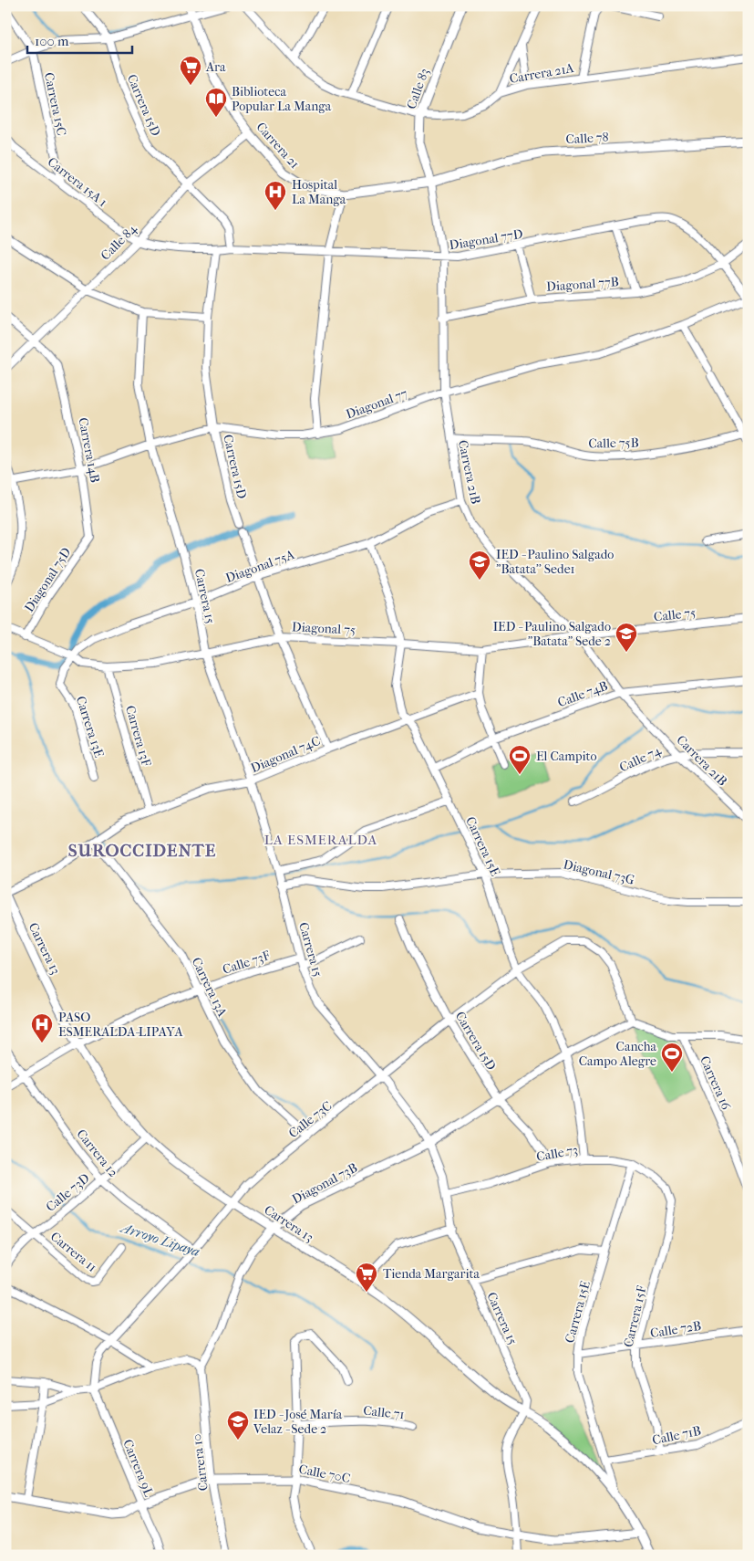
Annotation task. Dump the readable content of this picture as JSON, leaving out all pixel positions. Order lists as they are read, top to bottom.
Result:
{
  "streets": {
    "street": [
      "Carrera 21A",
      "Calle 83",
      "Carrera 15C",
      "Carrera 15D",
      "Calle 78",
      "Carrera 21",
      "Carrera 15A 1",
      "Diagonal 77D",
      "Calle 84",
      "Diagonal 77B",
      "Diagonal 77",
      "Calle 75B",
      "Carrera 14B",
      "Carrera 21B",
      "Diagonal 75A",
      "Diagonal 75D",
      "Carrera 15",
      "Calle 75",
      "Diagonal 75",
      "Calle 74B",
      "Carrera 13E",
      "Carrera 13F",
      "Diagonal 74C",
      "Calle 74",
      "Carrera 15E",
      "Diagonal 73G",
      "Carrera 13",
      "Calle 73F",
      "Carrera 13A",
      "Carrera 16",
      "Calle 73C",
      "Carrera 12",
      "Calle 73",
      "Diagonal 73B",
      "Calle 73D",
      "Carrera 11",
      "Carrera 15F",
      "Calle 72B",
      "Calle 71",
      "Calle 71B",
      "Carrera 10",
      "Carrera 9L",
      "Calle 70C"
    ]
  },
  "crossings": [
    ["Carrera 21A", "Calle 83"],
    ["Calle 83", "Calle 78"],
    ["Calle 83", "Carrera 21"],
    ["Calle 83", "Carrera 21B"],
    ["Carrera 15C", "Carrera 15A 1"],
    ["Carrera 15D", "Diagonal 77D"],
    ["Carrera 15D", "Calle 84"],
    ["Carrera 15D", "Diagonal 77"],
    ["Carrera 15D", "Calle 73C"],
    ["Carrera 15D", "Calle 73"],
    ["Carrera 15D", "Diagonal 73B"],
    ["Calle 78", "Carrera 21"],
    ["Calle 78", "Carrera 21B"],
    ["Carrera 21", "Calle 84"],
    ["Carrera 21", "Carrera 21B"],
    ["Carrera 15A 1", "Diagonal 77D"],
    ["Carrera 15A 1", "Calle 84"],
    ["Diagonal 77D", "Calle 84"],
    ["Diagonal 77D", "Diagonal 77B"],
    ["Diagonal 77D", "Diagonal 77"],
    ["Diagonal 77D", "Carrera 21B"],
    ["Calle 84", "Carrera 14B"],
    ["Diagonal 77B", "Carrera 21B"],
    ["Diagonal 77", "Carrera 14B"],
    ["Diagonal 77", "Carrera 21B"],
    ["Diagonal 77", "Carrera 15"],
    ["Calle 75B", "Carrera 21B"],
    ["Carrera 14B", "Diagonal 75D"],
    ["Carrera 21B", "Diagonal 75A"],
    ["Carrera 21B", "Calle 75"],
    ["Carrera 21B", "Diagonal 75"],
    ["Carrera 21B", "Calle 74B"],
    ["Carrera 21B", "Calle 74"],
    ["Diagonal 75A", "Carrera 15"],
    ["Diagonal 75A", "Diagonal 75"],
    ["Diagonal 75A", "Carrera 13E"],
    ["Diagonal 75A", "Carrera 15E"],
    ["Carrera 15", "Diagonal 75"],
    ["Carrera 15", "Diagonal 74C"],
    ["Carrera 15", "Diagonal 73G"],
    ["Carrera 15", "Carrera 13"],
    ["Carrera 15", "Calle 73F"],
    ["Carrera 15", "Calle 73C"],
    ["Carrera 15", "Calle 73"],
    ["Carrera 15", "Diagonal 73B"],
    ["Calle 75", "Diagonal 75"],
    ["Diagonal 75", "Carrera 13F"],
    ["Diagonal 75", "Carrera 15E"],
    ["Calle 74B", "Carrera 15E"],
    ["Carrera 13F", "Diagonal 74C"],
    ["Diagonal 74C", "Carrera 15E"],
    ["Diagonal 74C", "Carrera 13"],
    ["Diagonal 74C", "Carrera 13A"],
    ["Carrera 15E", "Diagonal 73G"],
    ["Carrera 15E", "Calle 73C"],
    ["Carrera 15E", "Calle 73"],
    ["Carrera 15E", "Diagonal 73B"],
    ["Carrera 15E", "Calle 72B"],
    ["Carrera 15E", "Calle 71B"],
    ["Carrera 13", "Calle 73F"],
    ["Carrera 13", "Calle 73C"],
    ["Carrera 13", "Diagonal 73B"],
    ["Carrera 13", "Calle 73D"],
    ["Calle 73F", "Carrera 13A"],
    ["Calle 73F", "Carrera 12"],
    ["Carrera 13A", "Calle 73C"],
    ["Calle 73C", "Carrera 12"],
    ["Calle 73C", "Diagonal 73B"],
    ["Calle 73C", "Carrera 9L"],
    ["Carrera 12", "Calle 73D"],
    ["Calle 73", "Carrera 15F"],
    ["Diagonal 73B", "Carrera 10"],
    ["Calle 73D", "Carrera 11"],
    ["Carrera 15F", "Calle 72B"],
    ["Carrera 15F", "Calle 71B"],
    ["Carrera 10", "Calle 70C"],
    ["Carrera 9L", "Calle 70C"]
  ],
  "districts": ["LA ESMERALDA", "SUROCCIDENTE"],
  "water": ["Arroyo Lipaya"],
  "places": {
    "supermarket": ["Ara", "Tienda Margarita"],
    "library": ["Biblioteca Popular La Manga"],
    "hospital": ["Hospital La Manga", "PASO ESMERALDA-LIPAYA"],
    "school or university": ["IED - Paulino Salgado \"Batata'' Sede1", "IED - Paulino Salgado \"Batata\" Sede 2", "IED - José María Velaz - Sede 2"],
    "sports": ["El Campito", "Cancha Campo Alegre"]
  },
  "scale_bar": "100 m"
}
